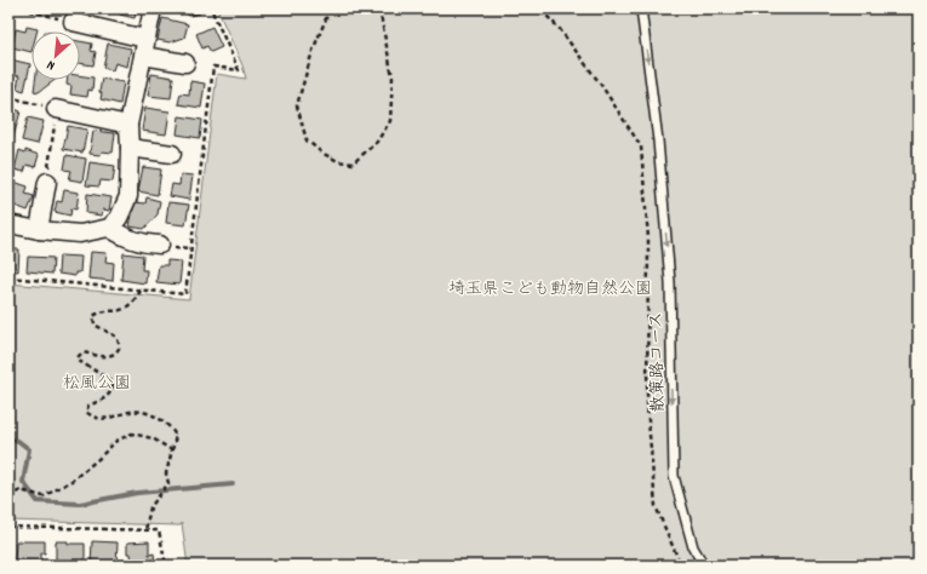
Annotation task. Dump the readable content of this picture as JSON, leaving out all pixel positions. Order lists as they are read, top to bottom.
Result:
{
  "streets": {
    "lane": ["散策路コース"]
  },
  "one_way": ["散策路コース"],
  "parks": ["埼玉県こども動物自然公園", "松風公園"],
  "north": "bottom left"
}
